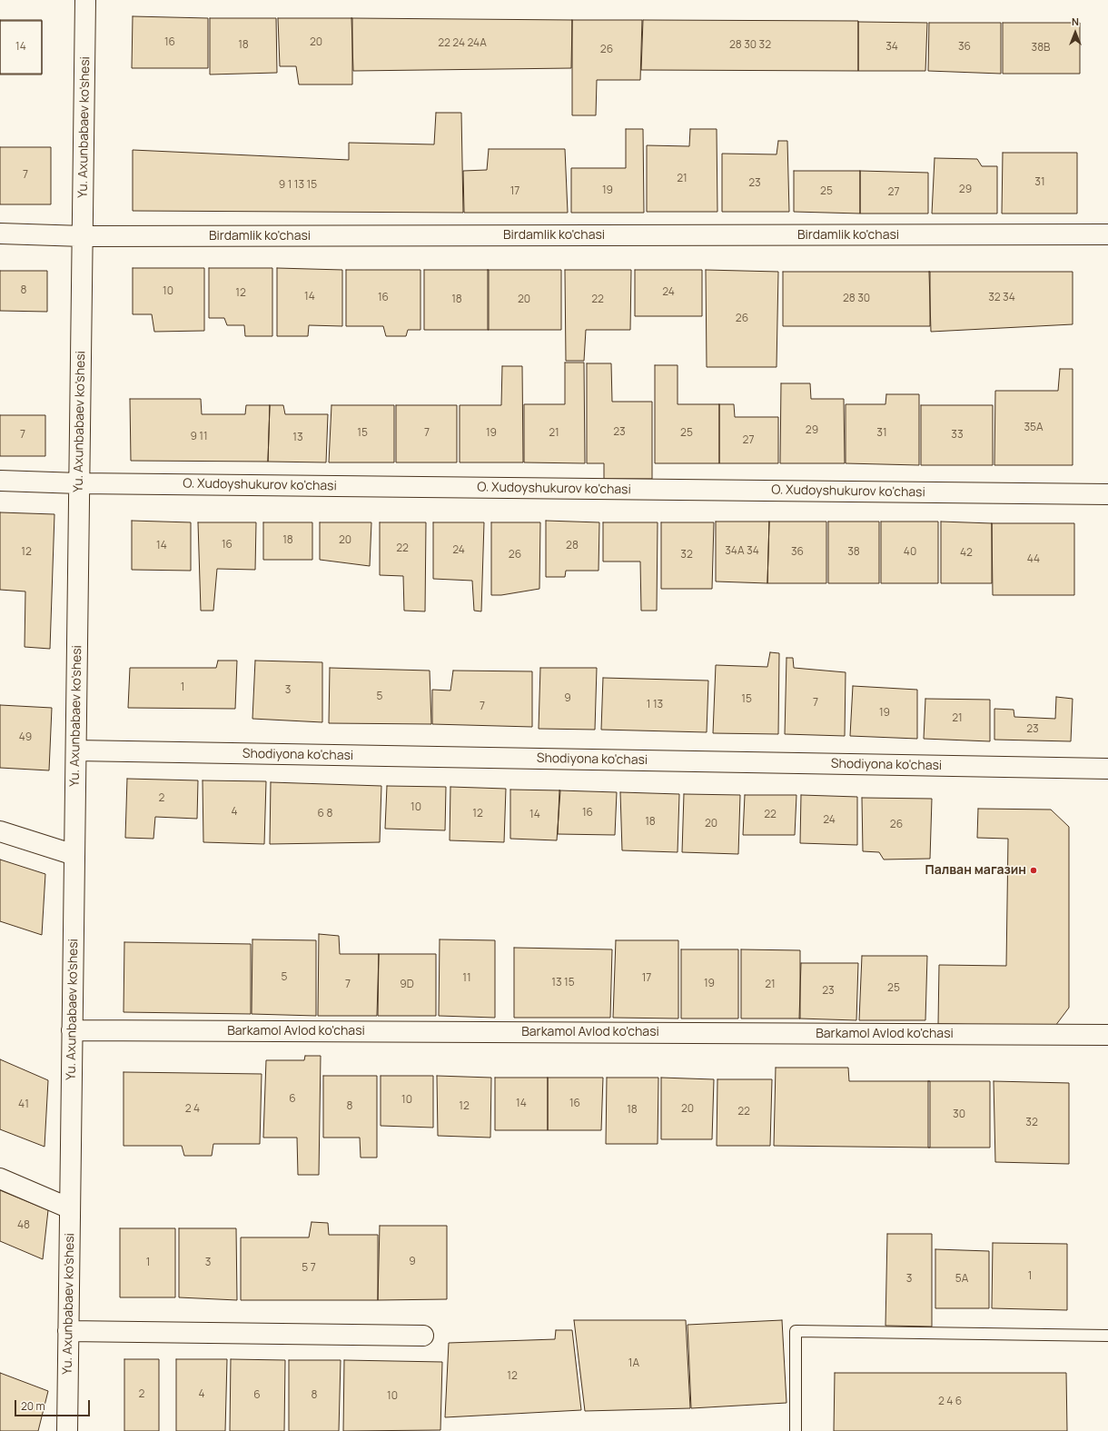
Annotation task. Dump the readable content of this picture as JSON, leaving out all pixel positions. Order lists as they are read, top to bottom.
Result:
{
  "streets": {
    "street": [
      "Yu. Axunbabaev ko'shesi",
      "Birdamlik ko'chasi",
      "O. Xudoyshukurov ko'chasi",
      "Shodiyona ko'chasi",
      "Barkamol Avlod ko'chasi"
    ]
  },
  "crossings": [
    ["Yu. Axunbabaev ko'shesi", "Birdamlik ko'chasi"],
    ["Yu. Axunbabaev ko'shesi", "O. Xudoyshukurov ko'chasi"],
    ["Yu. Axunbabaev ko'shesi", "Shodiyona ko'chasi"],
    ["Yu. Axunbabaev ko'shesi", "Barkamol Avlod ko'chasi"]
  ],
  "places": ["Палван магазин"],
  "house_numbers": [
    "16",
    "20",
    "22 24 24A",
    "18",
    "28 30 32",
    "14",
    "34",
    "36",
    "38B",
    "26",
    "7",
    "21",
    "31",
    "23",
    "9 1 13 15",
    "29",
    "19",
    "17",
    "25",
    "27",
    "8",
    "10",
    "24",
    "12",
    "14",
    "16",
    "32 34",
    "28 30",
    "18",
    "20",
    "22",
    "26",
    "35A",
    "29",
    "23",
    "15",
    "7",
    "19",
    "21",
    "25",
    "31",
    "7",
    "33",
    "9 11",
    "13",
    "27",
    "18",
    "20",
    "16",
    "14",
    "28",
    "22",
    "24",
    "34A 34",
    "12",
    "36",
    "38",
    "40",
    "42",
    "26",
    "32",
    "44",
    "1",
    "3",
    "5",
    "9",
    "15",
    "7",
    "1 13",
    "7",
    "19",
    "21",
    "23",
    "49",
    "2",
    "10",
    "4",
    "16",
    "6 8",
    "12",
    "14",
    "22",
    "24",
    "18",
    "20",
    "26",
    "5",
    "11",
    "17",
    "13 15",
    "19",
    "7",
    "9D",
    "21",
    "25",
    "23",
    "6",
    "10",
    "14",
    "16",
    "41",
    "8",
    "12",
    "2 4",
    "20",
    "18",
    "22",
    "30",
    "32",
    "48",
    "9",
    "1",
    "3",
    "5 7",
    "1",
    "3",
    "5A",
    "1A",
    "12",
    "2",
    "4",
    "6",
    "8",
    "10",
    "2 4 6"
  ],
  "scale_bar": "20 m",
  "north": "top"
}
